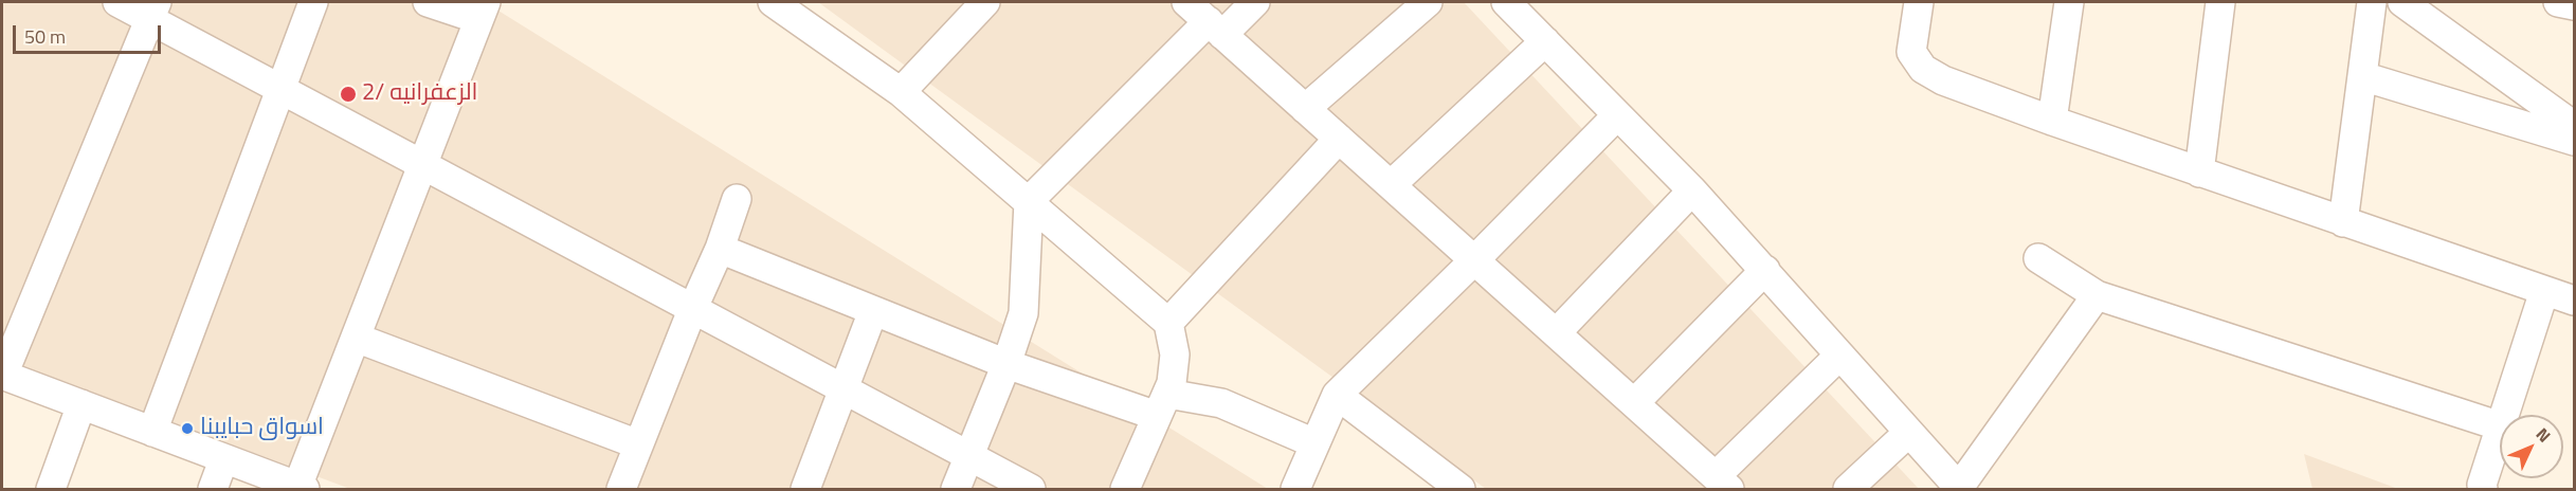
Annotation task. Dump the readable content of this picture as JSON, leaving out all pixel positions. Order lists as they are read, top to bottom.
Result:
{
  "places": ["الزعفرانيه /2", "اسواق حبايبنا"],
  "scale_bar": "50 m",
  "north": "top right"
}
